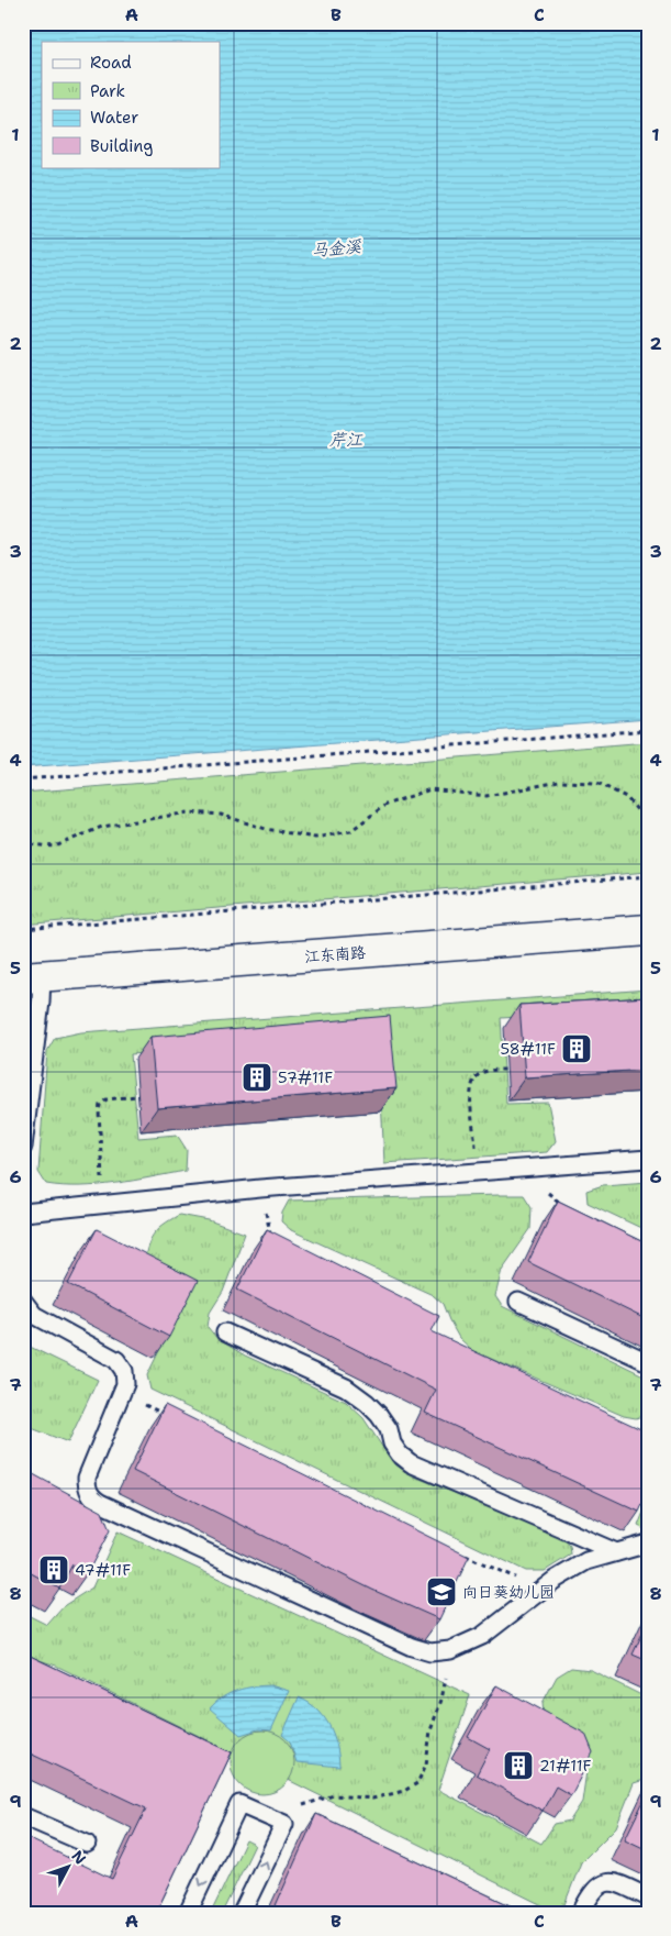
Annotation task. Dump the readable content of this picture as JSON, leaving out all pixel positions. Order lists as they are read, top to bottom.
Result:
{
  "streets": {
    "street": ["江东南路"]
  },
  "water": ["马金溪", "芹江"],
  "places": {
    "building": [
      "58#11F",
      "57#11F",
      "47#11F",
      "21#11F"
    ],
    "school or university": ["向日葵幼儿园"]
  },
  "legend": [
    "Road",
    "Park",
    "Water",
    "Building"
  ],
  "north": "top right",
  "grid": {
    "columns": ["A", "B", "C"],
    "rows": [
      "1",
      "2",
      "3",
      "4",
      "5",
      "6",
      "7",
      "8",
      "9"
    ]
  }
}
